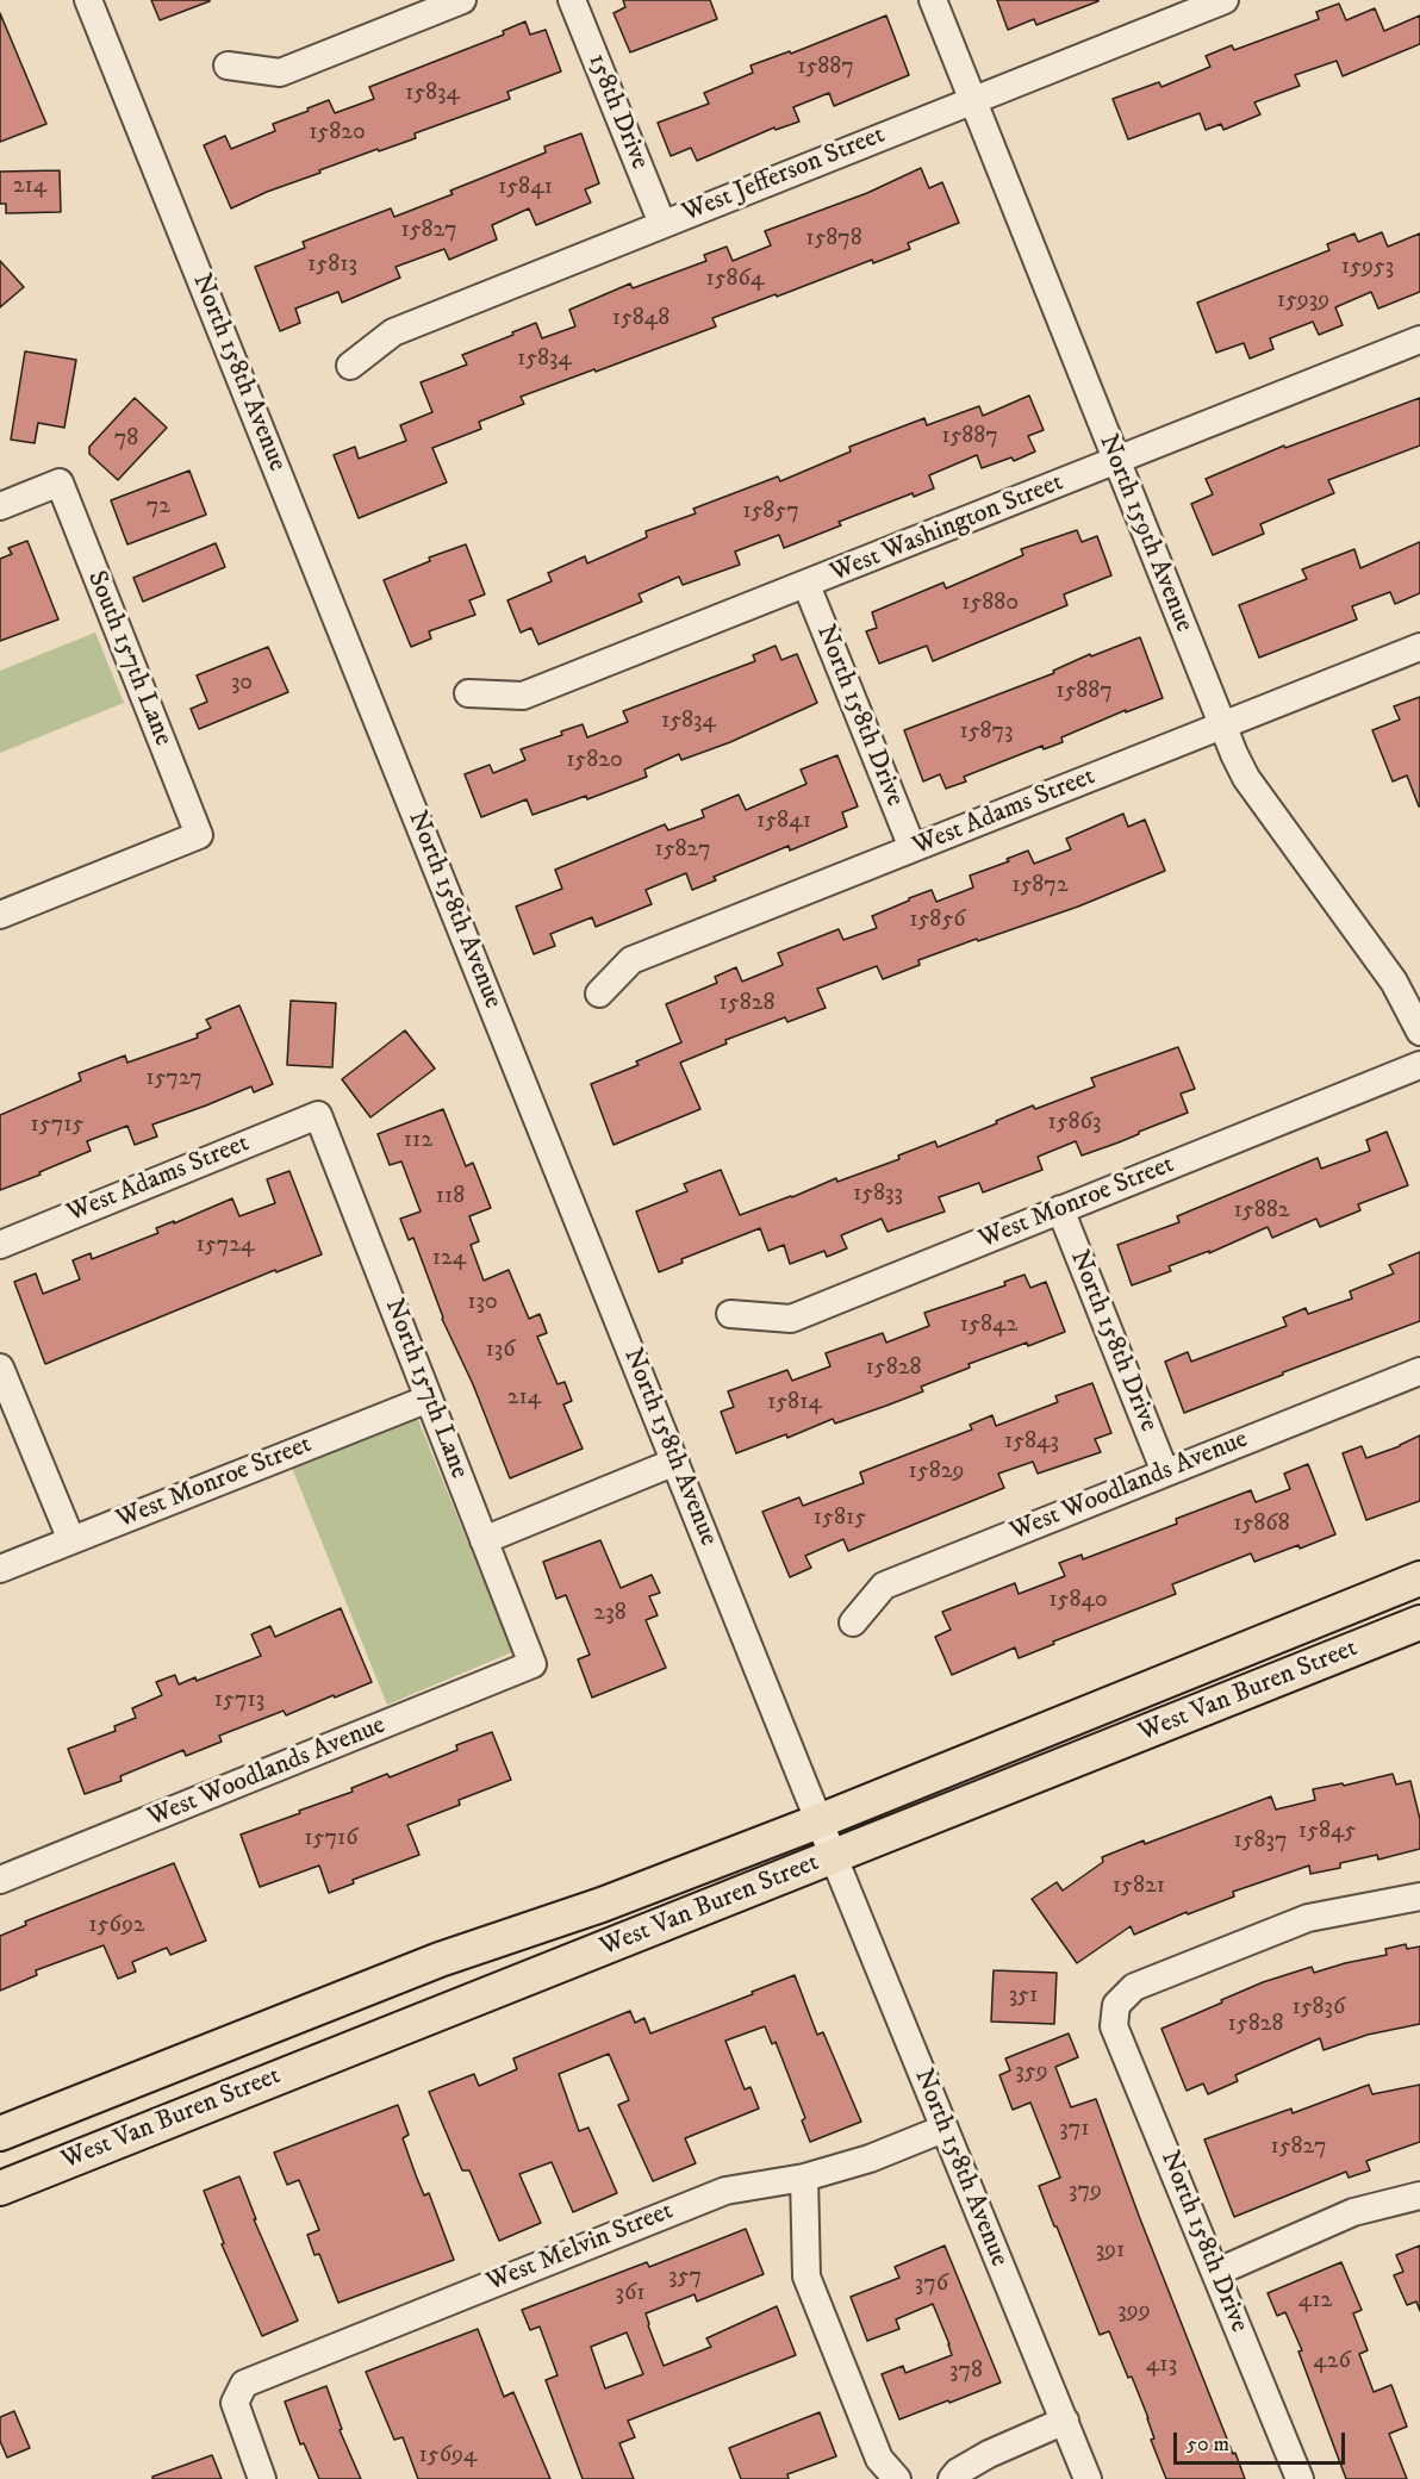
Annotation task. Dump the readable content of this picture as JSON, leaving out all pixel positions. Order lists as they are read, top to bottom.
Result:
{
  "streets": {
    "main road": ["West Van Buren Street"],
    "street": [
      "158th Drive",
      "West Jefferson Street",
      "North 158th Avenue",
      "West Washington Street",
      "North 159th Avenue",
      "South 157th Lane",
      "North 158th Drive",
      "West Adams Street",
      "West Monroe Street",
      "North 157th Lane",
      "West Woodlands Avenue",
      "West Melvin Street"
    ]
  },
  "crossings": [
    ["158th Drive", "West Jefferson Street"],
    ["West Jefferson Street", "North 159th Avenue"],
    ["North 158th Avenue", "West Van Buren Street"],
    ["North 158th Avenue", "West Melvin Street"],
    ["West Washington Street", "North 159th Avenue"],
    ["West Washington Street", "North 158th Drive"],
    ["North 159th Avenue", "West Adams Street"],
    ["North 158th Drive", "West Adams Street"],
    ["North 158th Drive", "West Monroe Street"],
    ["North 158th Drive", "West Woodlands Avenue"],
    ["West Adams Street", "North 157th Lane"],
    ["West Monroe Street", "North 157th Lane"],
    ["North 157th Lane", "West Woodlands Avenue"]
  ],
  "house_numbers": [
    "15887",
    "15834",
    "15820",
    "214",
    "15841",
    "15827",
    "15878",
    "15813",
    "15953",
    "15864",
    "15939",
    "15848",
    "15834",
    "15887",
    "78",
    "72",
    "15857",
    "15880",
    "30",
    "15887",
    "15834",
    "15873",
    "15820",
    "15841",
    "15827",
    "15872",
    "15856",
    "15828",
    "15727",
    "15863",
    "15715",
    "112",
    "15833",
    "118",
    "15882",
    "15724",
    "124",
    "130",
    "15842",
    "136",
    "15828",
    "214",
    "15814",
    "15843",
    "15829",
    "15815",
    "15868",
    "15840",
    "238",
    "15713",
    "15845",
    "15716",
    "15837",
    "15821",
    "15692",
    "351",
    "15836",
    "15828",
    "359",
    "371",
    "15827",
    "379",
    "391",
    "357",
    "376",
    "361",
    "412",
    "399",
    "426",
    "413",
    "378",
    "15694"
  ],
  "scale_bar": "50 m"
}
